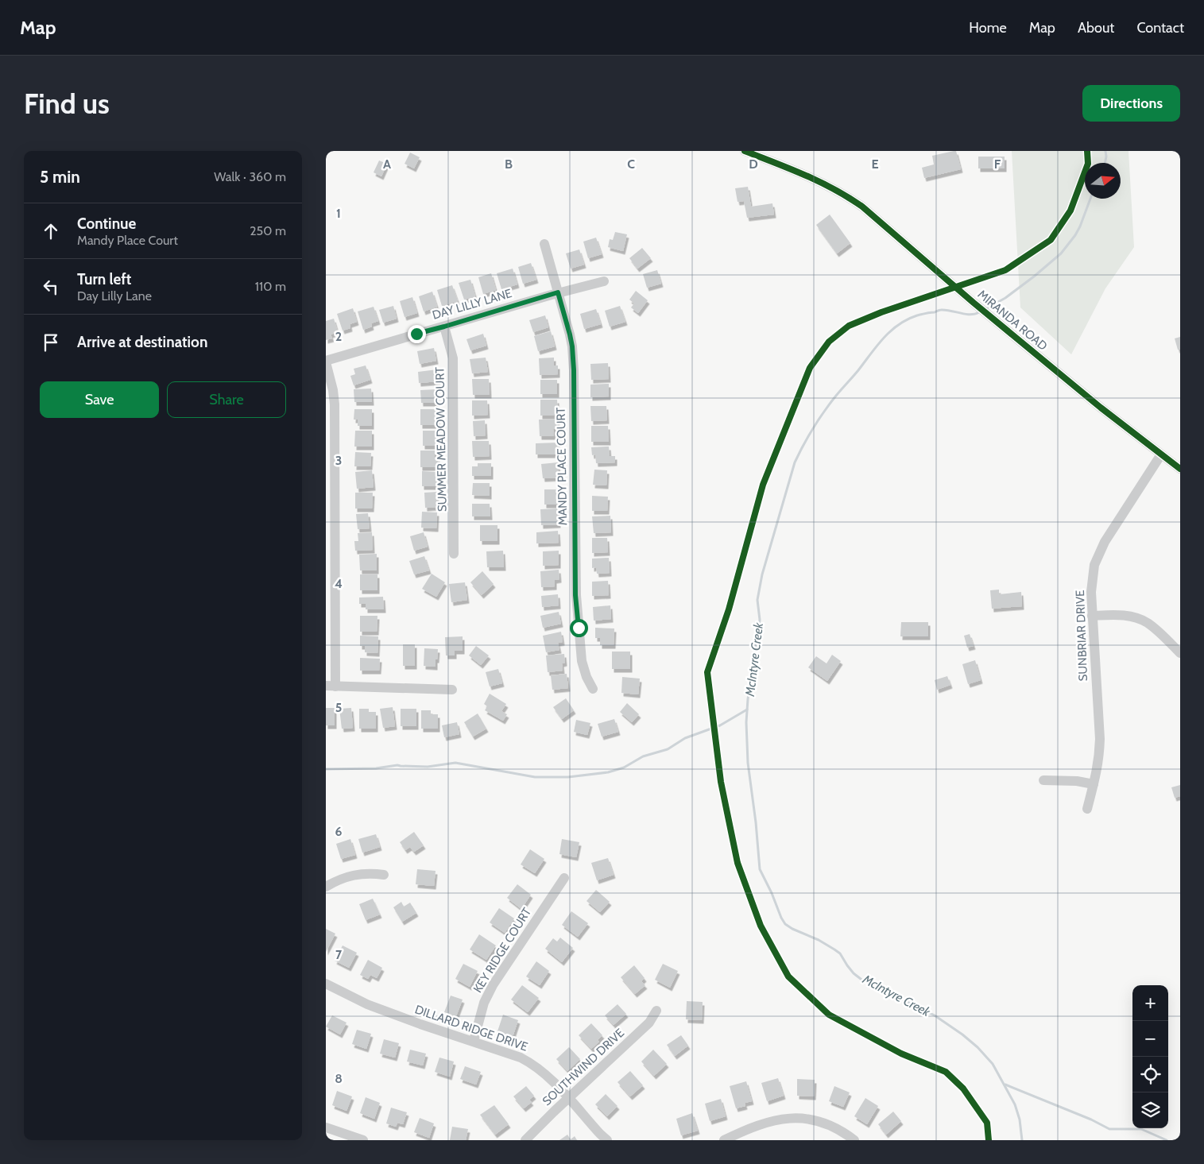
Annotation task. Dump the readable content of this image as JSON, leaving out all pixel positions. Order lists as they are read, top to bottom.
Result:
{
  "streets": {
    "street": [
      "DAY LILLY LANE",
      "MIRANDA ROAD",
      "SUMMER MEADOW COURT",
      "MANDY PLACE COURT",
      "SUNBRIAR DRIVE",
      "KEY RIDGE COURT",
      "DILLARD RIDGE DRIVE",
      "SOUTHWIND DRIVE"
    ]
  },
  "crossings": [
    ["DAY LILLY LANE", "SUMMER MEADOW COURT"],
    ["DAY LILLY LANE", "MANDY PLACE COURT"],
    ["MIRANDA ROAD", "SUNBRIAR DRIVE"],
    ["KEY RIDGE COURT", "DILLARD RIDGE DRIVE"],
    ["DILLARD RIDGE DRIVE", "SOUTHWIND DRIVE"]
  ],
  "water": ["McIntyre Creek"],
  "north": "right",
  "page": {
    "header": "Map",
    "nav": [
      "Home",
      "Map",
      "About",
      "Contact"
    ],
    "buttons": [
      "Directions",
      ["Save", "Share"]
    ],
    "title": "Find us",
    "heading": ["5 min", "Walk · 360 m"],
    "list": [
      ["Continue", "Mandy Place Court", "250 m"],
      ["Turn left", "Day Lilly Lane", "110 m"],
      "Arrive at destination"
    ],
    "map_buttons": ["+", "−"]
  },
  "grid": {
    "columns": [
      "A",
      "B",
      "C",
      "D",
      "E",
      "F"
    ],
    "rows": [
      "1",
      "2",
      "3",
      "4",
      "5",
      "6",
      "7",
      "8"
    ]
  }
}
